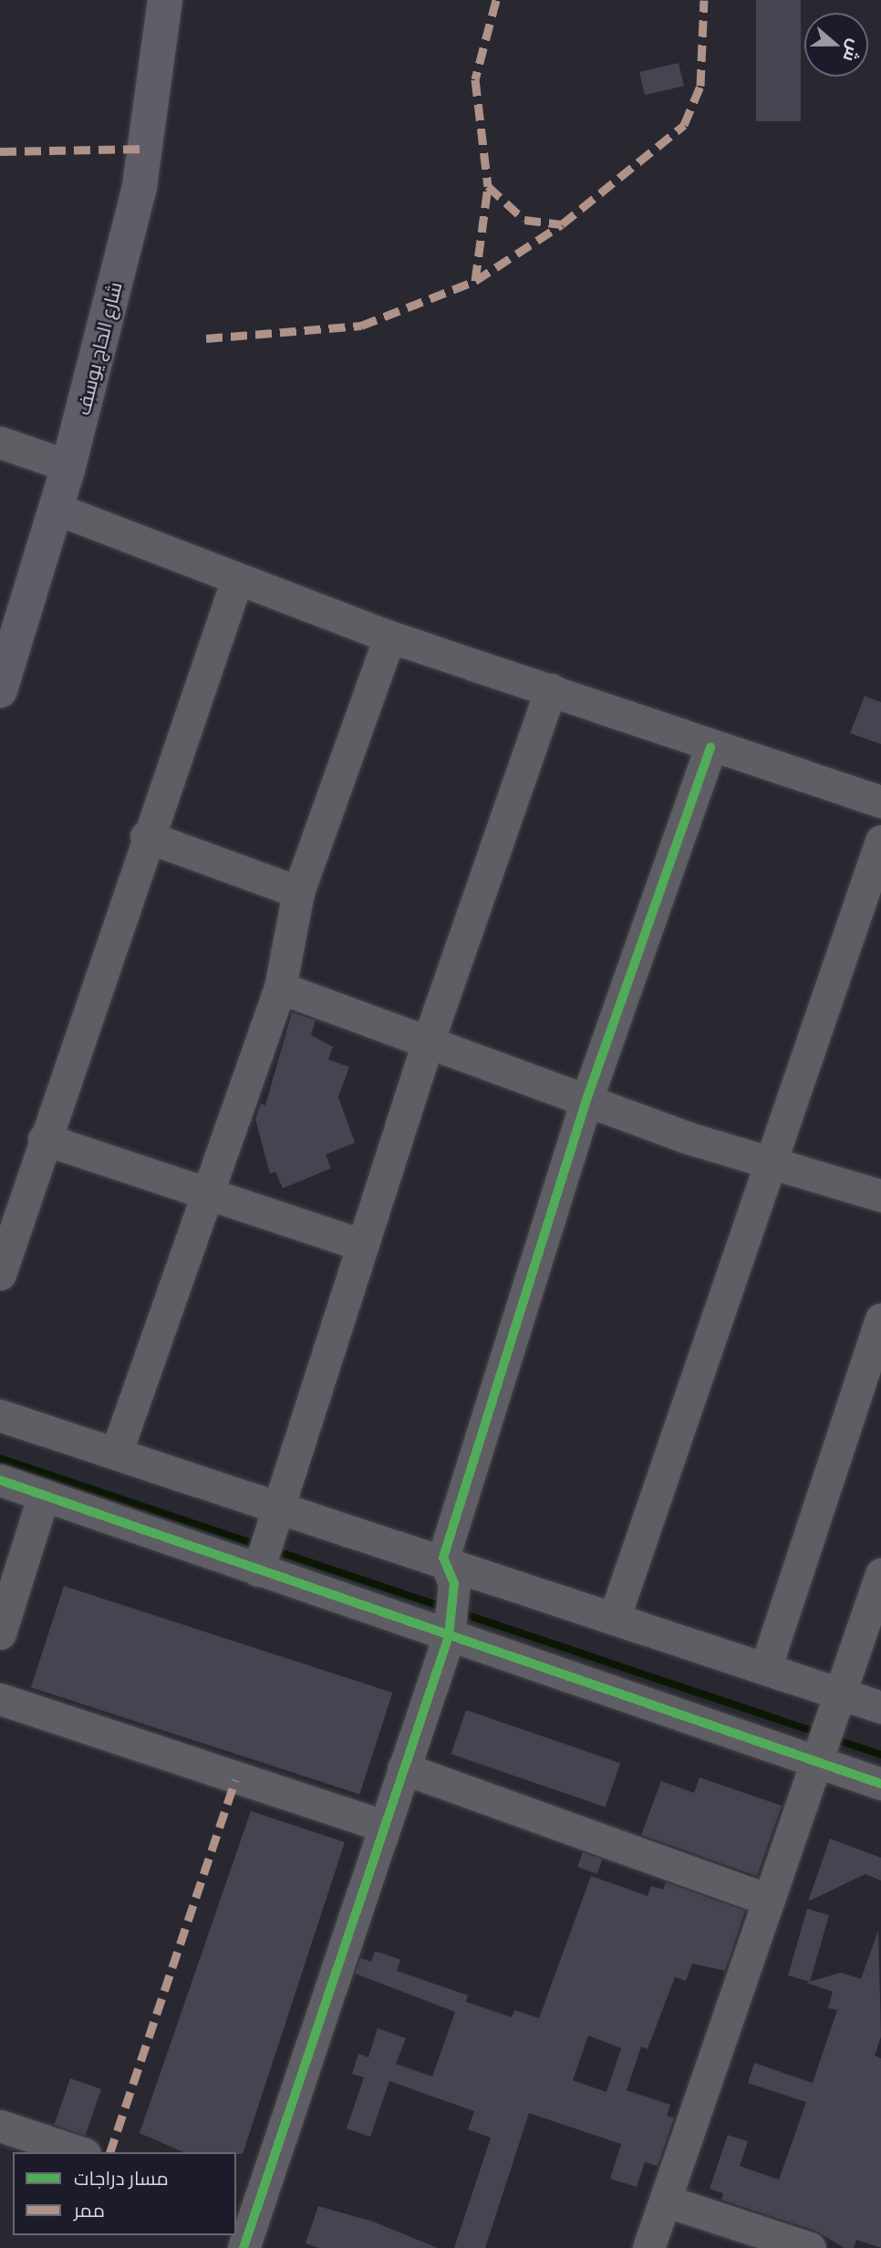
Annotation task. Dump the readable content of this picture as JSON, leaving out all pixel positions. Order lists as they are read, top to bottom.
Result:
{
  "streets": {
    "main road": ["شارع الحاج يوسف"]
  },
  "legend": ["مسار دراجات", "ممر"],
  "north": "right"
}
